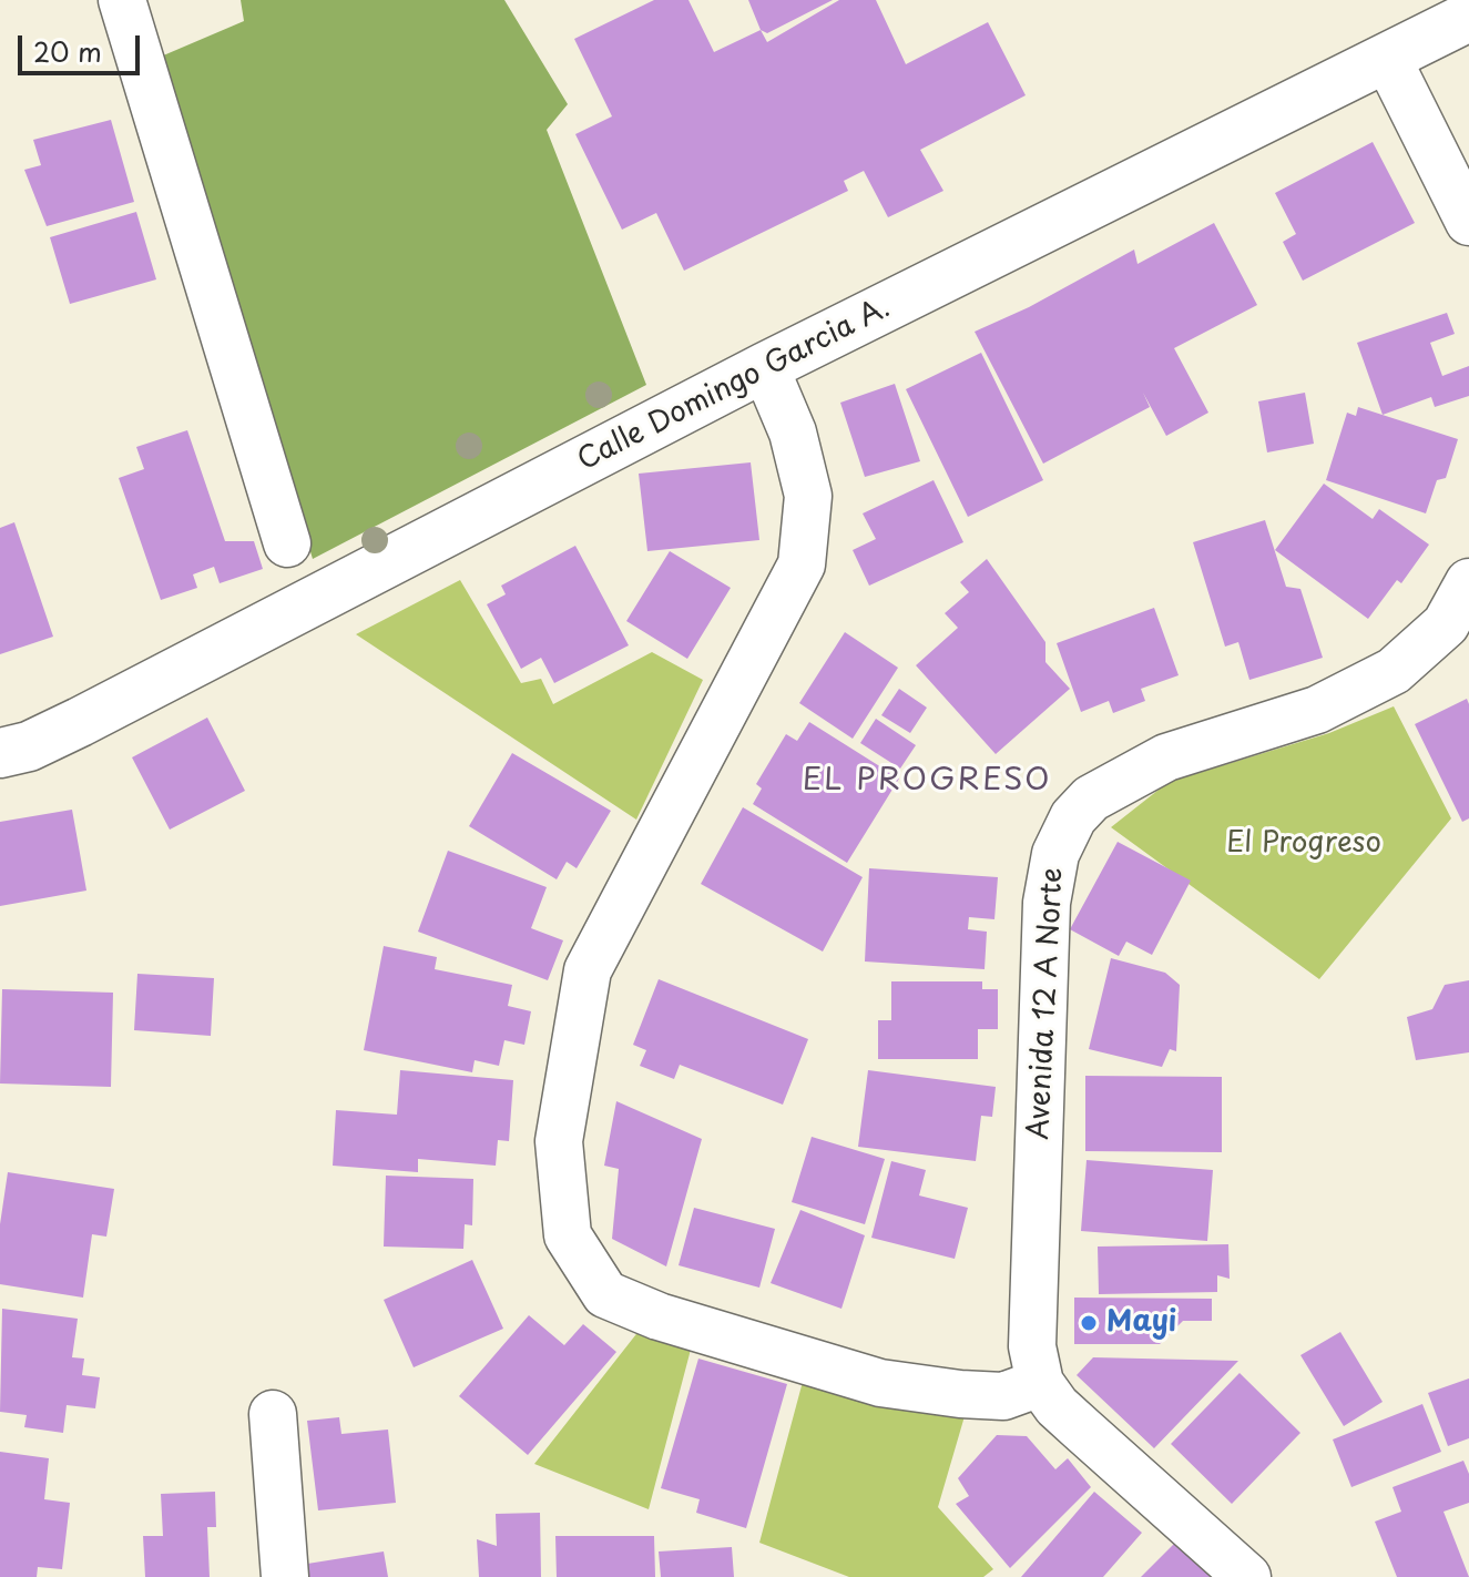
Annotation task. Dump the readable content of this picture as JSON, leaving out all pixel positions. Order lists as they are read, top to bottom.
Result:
{
  "streets": {
    "main road": ["Calle Domingo Garcia A."],
    "street": ["Avenida 12 A Norte"]
  },
  "districts": ["EL PROGRESO"],
  "parks": ["El Progreso"],
  "places": ["Mayi"],
  "scale_bar": "20 m"
}
